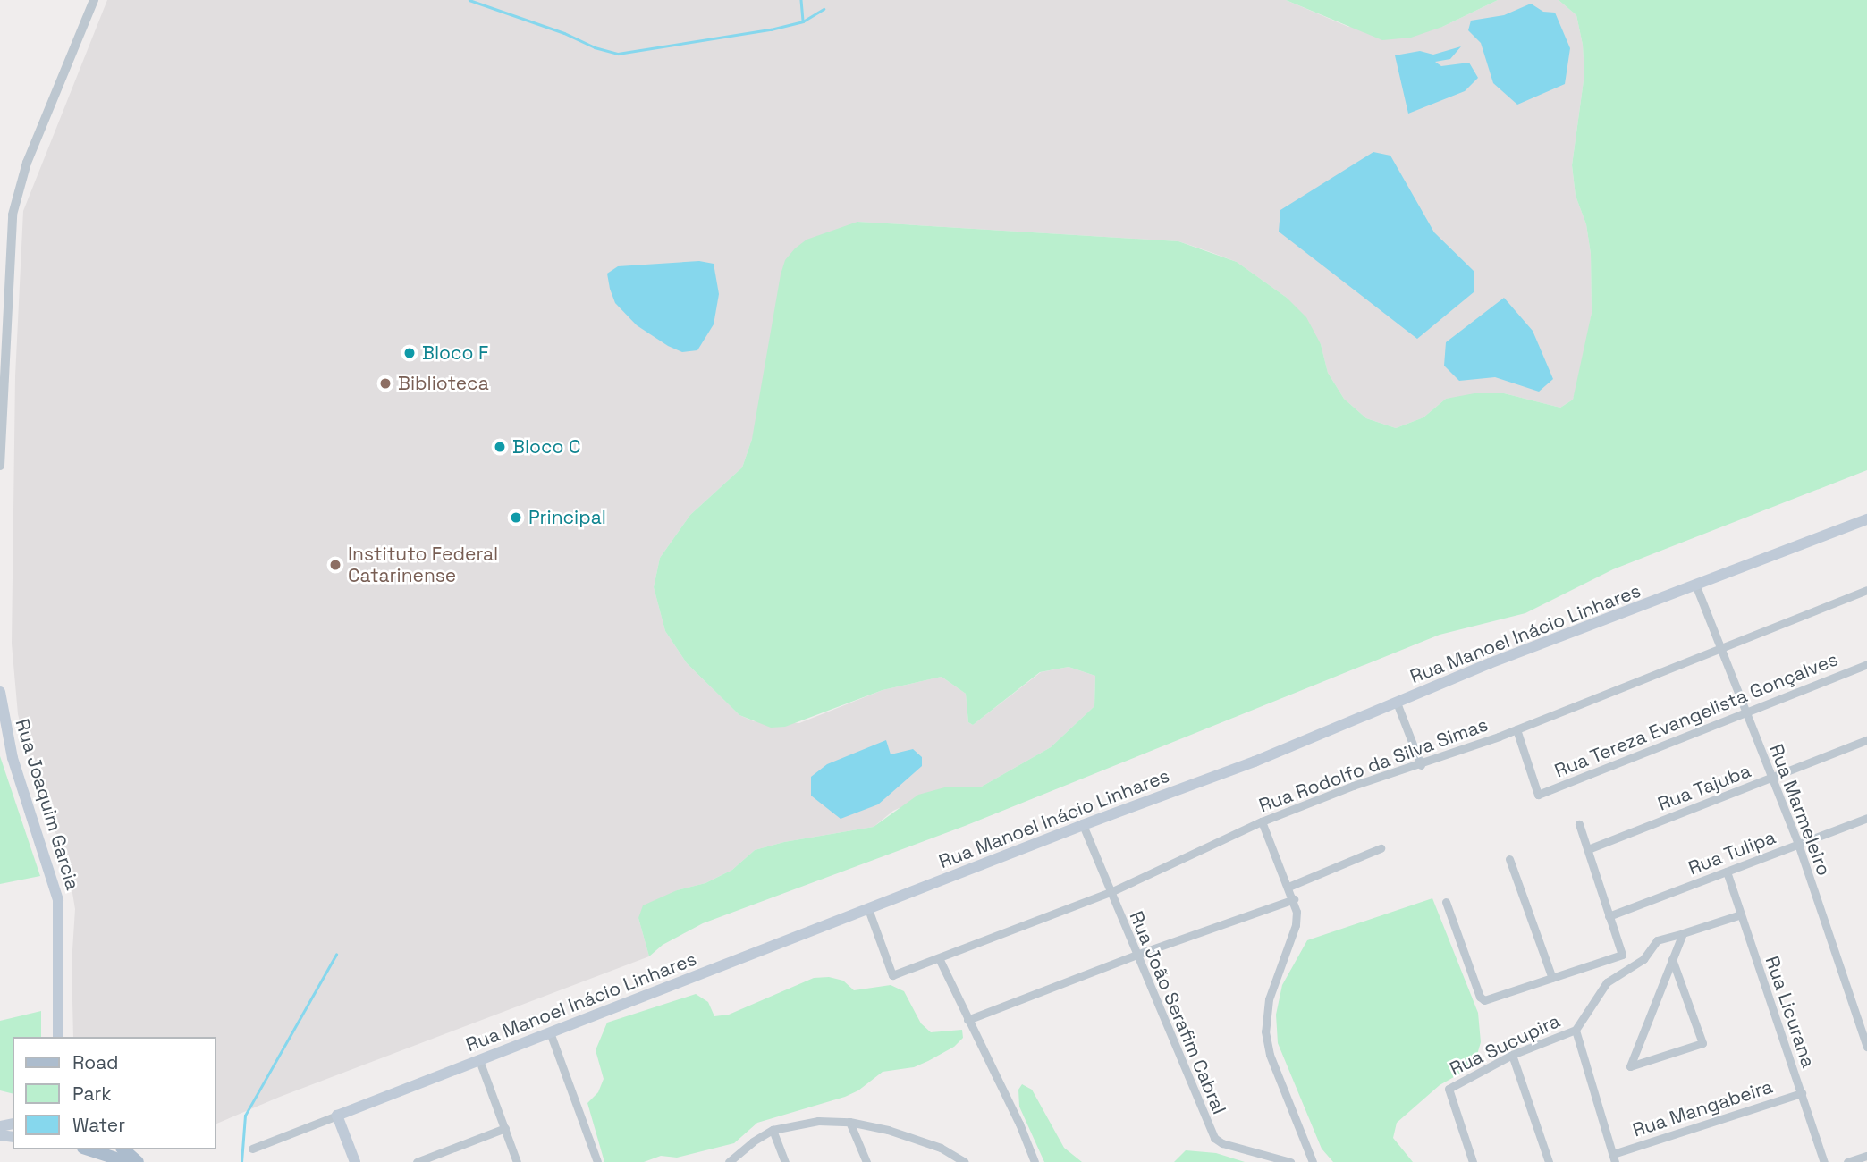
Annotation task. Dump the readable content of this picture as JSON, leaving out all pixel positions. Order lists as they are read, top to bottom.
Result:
{
  "streets": {
    "main road": ["Rua Manoel Inácio Linhares", "Rua Joaquim Garcia"],
    "street": [
      "Rua Tereza Evangelista Gonçalves",
      "Rua Rodolfo da Silva Simas",
      "Rua Tajuba",
      "Rua Marmeleiro",
      "Rua Tulipa",
      "Rua Licurana",
      "Rua João Serafim Cabral",
      "Rua Sucupira",
      "Rua Mangabeira"
    ]
  },
  "crossings": [
    ["Rua Manoel Inácio Linhares", "Rua Rodolfo da Silva Simas"],
    ["Rua Manoel Inácio Linhares", "Rua Marmeleiro"],
    ["Rua Manoel Inácio Linhares", "Rua João Serafim Cabral"],
    ["Rua Tereza Evangelista Gonçalves", "Rua Rodolfo da Silva Simas"],
    ["Rua Tereza Evangelista Gonçalves", "Rua Marmeleiro"],
    ["Rua Rodolfo da Silva Simas", "Rua Marmeleiro"],
    ["Rua Rodolfo da Silva Simas", "Rua João Serafim Cabral"],
    ["Rua Tajuba", "Rua Marmeleiro"],
    ["Rua Marmeleiro", "Rua Tulipa"],
    ["Rua Tulipa", "Rua Licurana"],
    ["Rua Licurana", "Rua Mangabeira"]
  ],
  "places": [
    "Bloco F",
    "Biblioteca",
    "Bloco C",
    "Principal",
    "Instituto Federal Catarinense"
  ],
  "legend": ["Road", "Park", "Water"]
}
